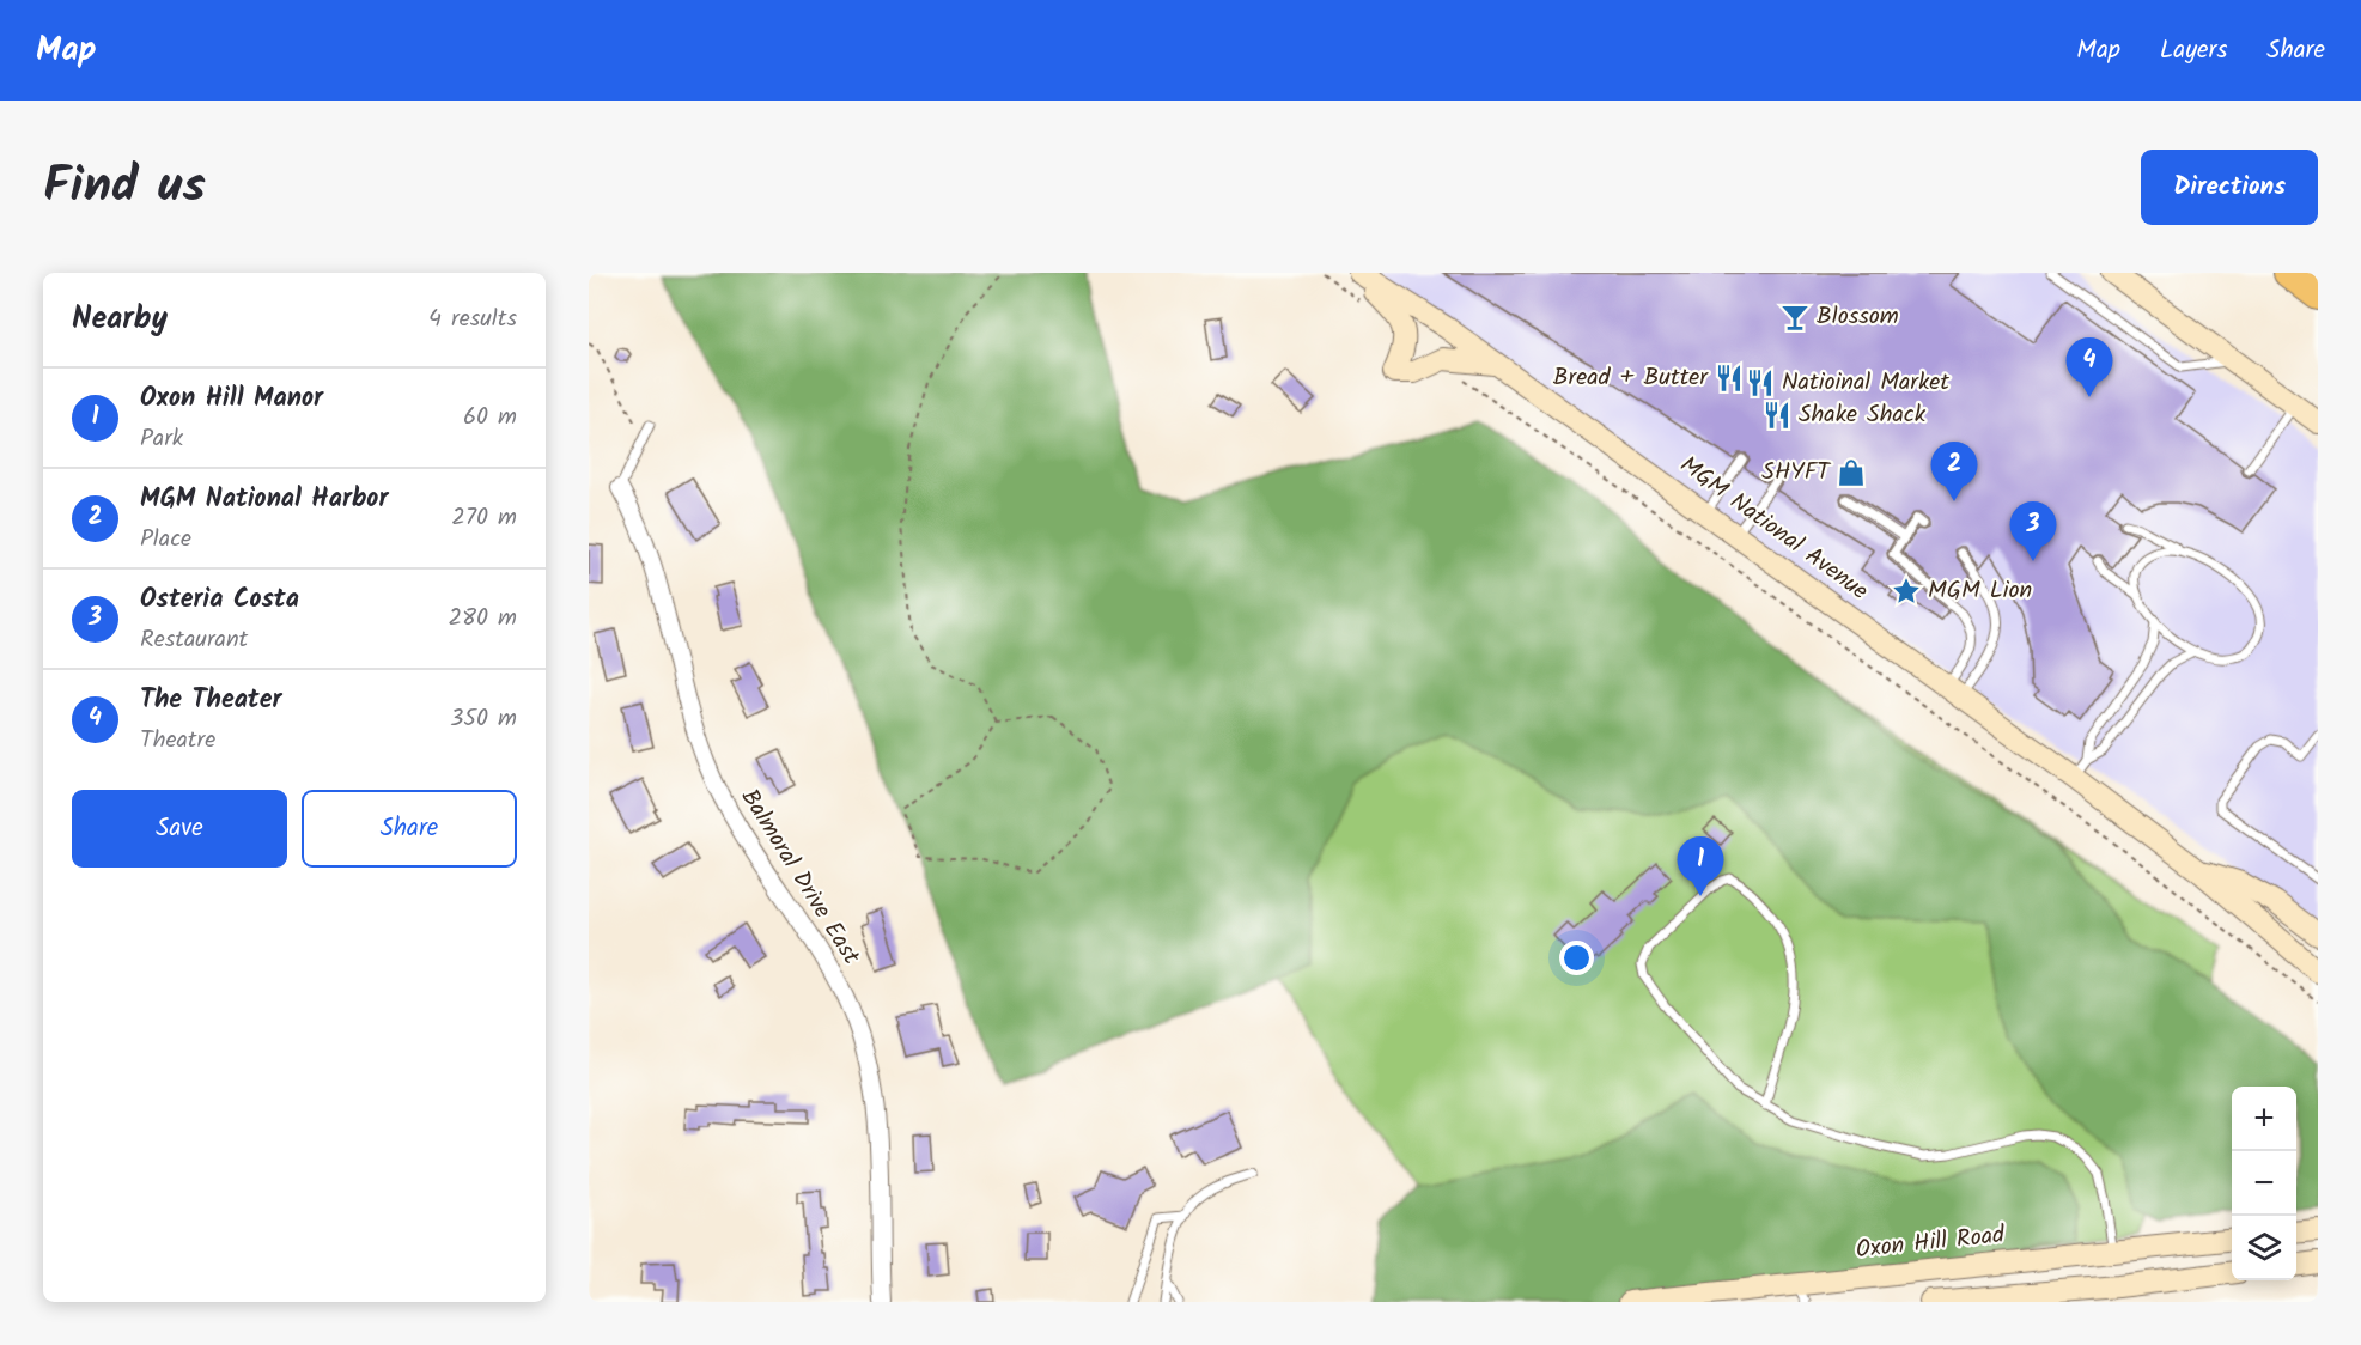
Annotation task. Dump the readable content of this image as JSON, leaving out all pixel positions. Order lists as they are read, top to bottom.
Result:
{
  "streets": {
    "main road": ["MGM National Avenue", "Oxon Hill Road"],
    "street": ["Balmoral Drive East"]
  },
  "places": {
    "bar": ["Blossom"],
    "restaurant": ["Bread + Butter", "Natioinal Market", "Shake Shack"],
    "shop": ["SHYFT"],
    "place": ["MGM Lion"]
  },
  "page": {
    "header": "Map",
    "nav": ["Map", "Layers", "Share"],
    "title": "Find us",
    "buttons": [
      "Directions",
      ["Save", "Share"]
    ],
    "heading": ["Nearby", "4 results"],
    "pins": [
      "4",
      "2",
      "3",
      "1"
    ],
    "list": [
      {
        "mark": "1",
        "name": "Oxon Hill Manor",
        "note": "Park",
        "value": "60 m"
      },
      {
        "mark": "2",
        "name": "MGM National Harbor",
        "note": "Place",
        "value": "270 m"
      },
      {
        "mark": "3",
        "name": "Osteria Costa",
        "note": "Restaurant",
        "value": "280 m"
      },
      {
        "mark": "4",
        "name": "The Theater",
        "note": "Theatre",
        "value": "350 m"
      }
    ],
    "map_buttons": ["+", "−"]
  }
}
